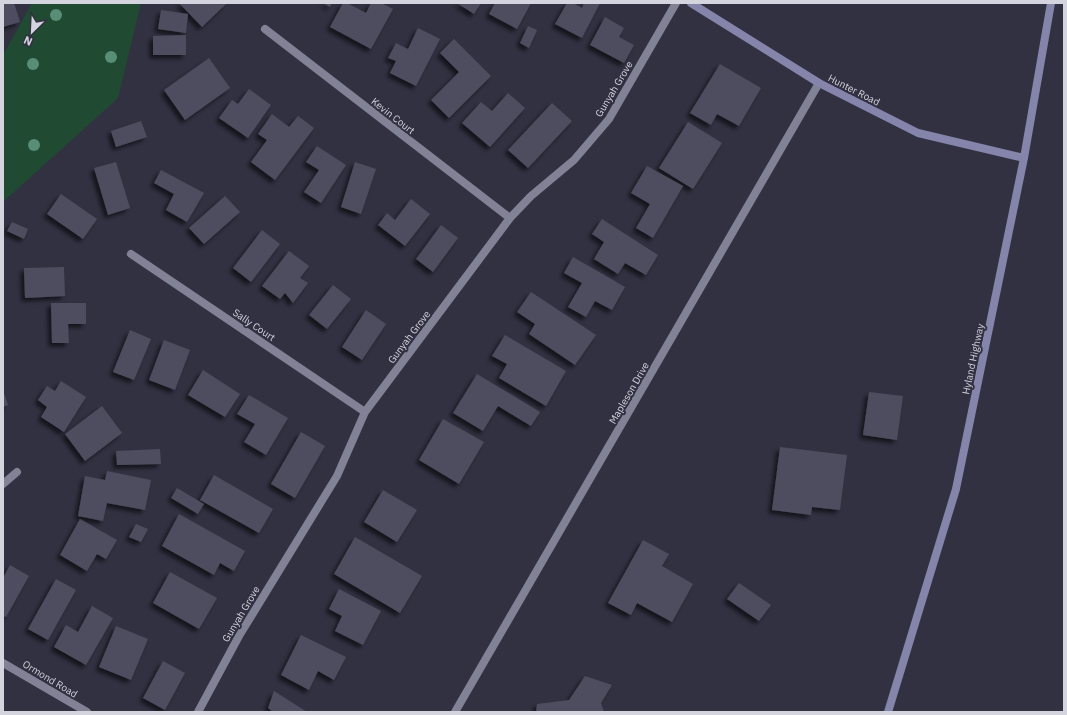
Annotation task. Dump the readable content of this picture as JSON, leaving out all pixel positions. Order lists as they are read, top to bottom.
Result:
{
  "streets": {
    "main road": ["Hunter Road", "Hyland Highway"],
    "street": [
      "Gunyah Grove",
      "Kevin Court",
      "Sally Court",
      "Mapleson Drive",
      "Ormond Road"
    ]
  },
  "crossings": [
    ["Gunyah Grove", "Kevin Court"],
    ["Gunyah Grove", "Sally Court"],
    ["Hunter Road", "Hyland Highway"],
    ["Hunter Road", "Mapleson Drive"]
  ],
  "north": "bottom left"
}
